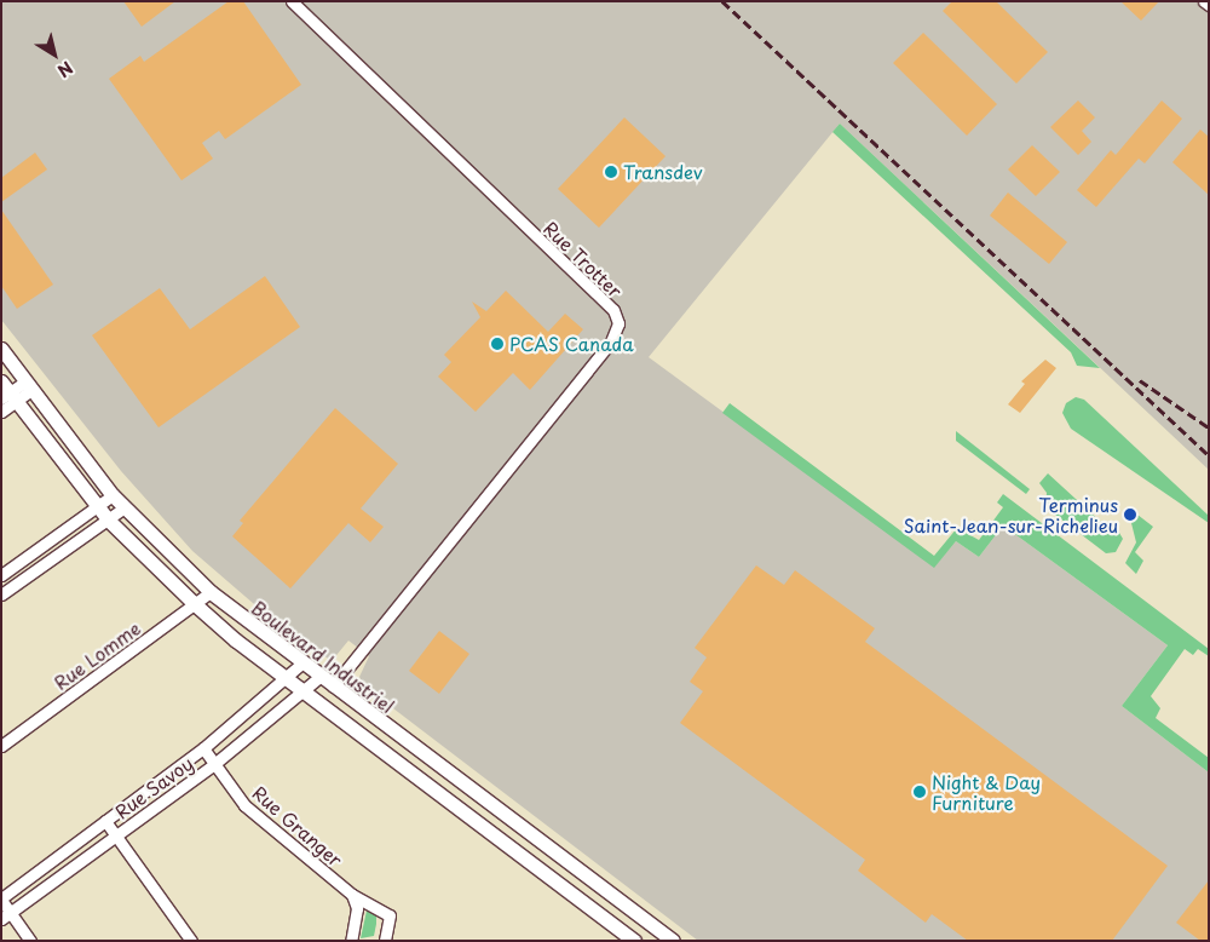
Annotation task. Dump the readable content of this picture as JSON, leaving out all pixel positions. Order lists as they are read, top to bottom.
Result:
{
  "streets": {
    "street": [
      "Rue Trotter",
      "Rue Lomme",
      "Boulevard Industriel",
      "Rue Savoy",
      "Rue Granger"
    ]
  },
  "crossings": [
    ["Rue Trotter", "Boulevard Industriel"],
    ["Rue Lomme", "Boulevard Industriel"],
    ["Boulevard Industriel", "Rue Savoy"],
    ["Rue Savoy", "Rue Granger"]
  ],
  "places": [
    "Transdev",
    "PCAS Canada",
    "Terminus Saint-Jean-sur-Richelieu",
    "Night & Day Furniture"
  ],
  "north": "bottom right"
}
